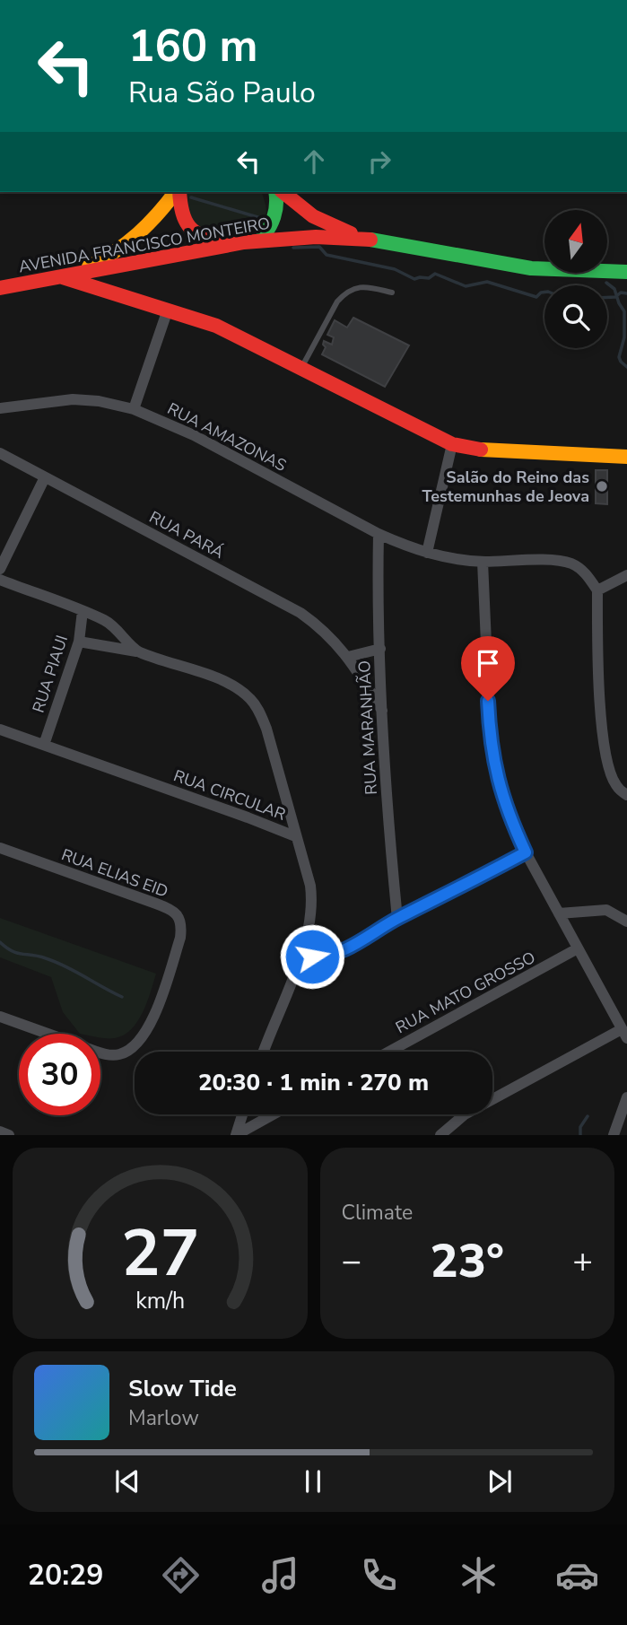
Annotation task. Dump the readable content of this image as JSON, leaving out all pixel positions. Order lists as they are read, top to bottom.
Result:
{
  "streets": {
    "main road": ["AVENIDA FRANCISCO MONTEIRO"],
    "street": [
      "RUA AMAZONAS",
      "RUA PARÁ",
      "RUA PIAUI",
      "RUA MARANHÃO",
      "RUA CIRCULAR",
      "RUA ELIAS EID",
      "RUA MATO GROSSO"
    ]
  },
  "crossings": [
    ["RUA AMAZONAS", "RUA MARANHÃO"],
    ["RUA PARÁ", "RUA MARANHÃO"],
    ["RUA PIAUI", "RUA CIRCULAR"]
  ],
  "places": ["Salão do Reino das Testemunhas de Jeova"],
  "north": "top",
  "page": {
    "turn": ["160 m", "Rua São Paulo"],
    "limit": "30",
    "trip": "20:30 · 1 min · 270 m",
    "tile": "Climate",
    "heat": ["−", "23°", "+"],
    "song": ["Slow Tide", "Marlow"],
    "tabs": "20:29",
    "gauge": ["27", "km/h"]
  }
}
